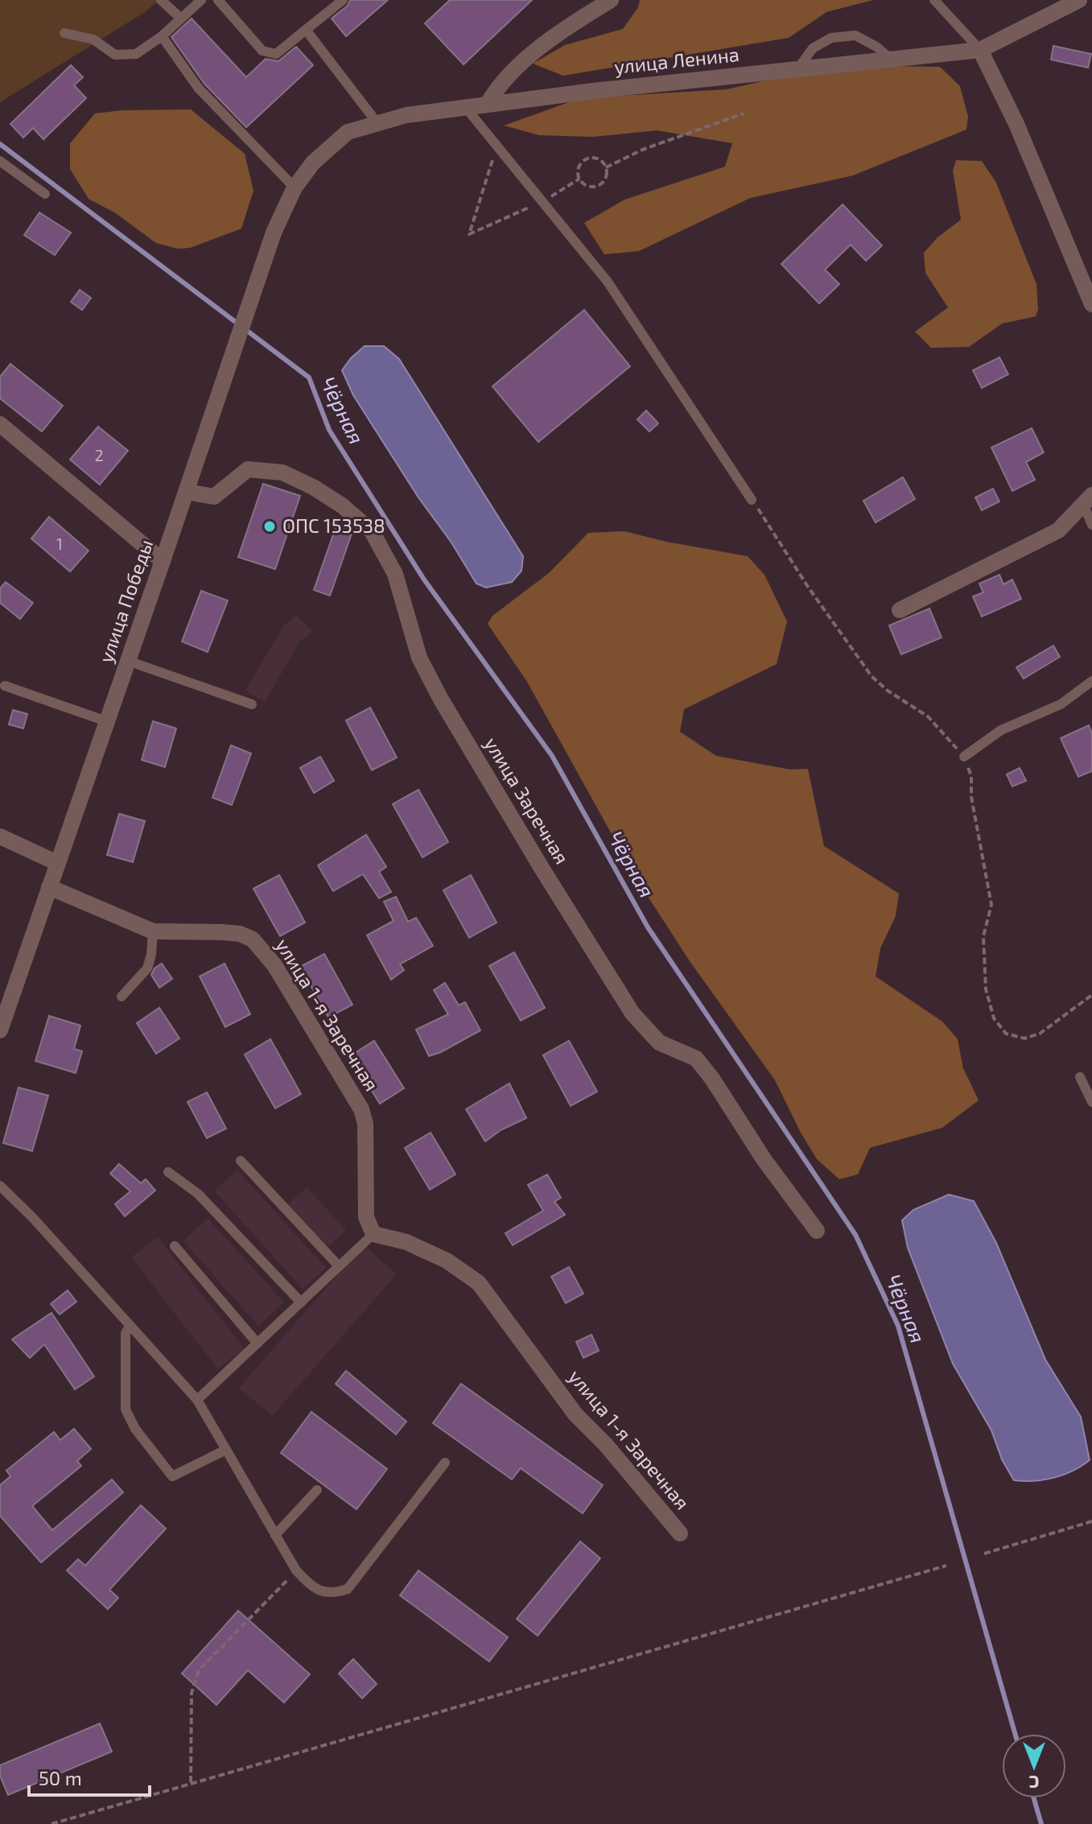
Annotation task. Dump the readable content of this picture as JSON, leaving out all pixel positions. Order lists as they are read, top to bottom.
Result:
{
  "streets": {
    "street": [
      "улица Ленина",
      "улица Победы",
      "улица Заречная",
      "улица 1-я Заречная"
    ]
  },
  "crossings": [
    ["улица Ленина", "улица Победы"],
    ["улица Победы", "улица Заречная"],
    ["улица Победы", "улица 1-я Заречная"]
  ],
  "water": ["Чёрная"],
  "places": ["ОПС 153538"],
  "house_numbers": ["2", "1"],
  "scale_bar": "50 m",
  "north": "bottom"
}
